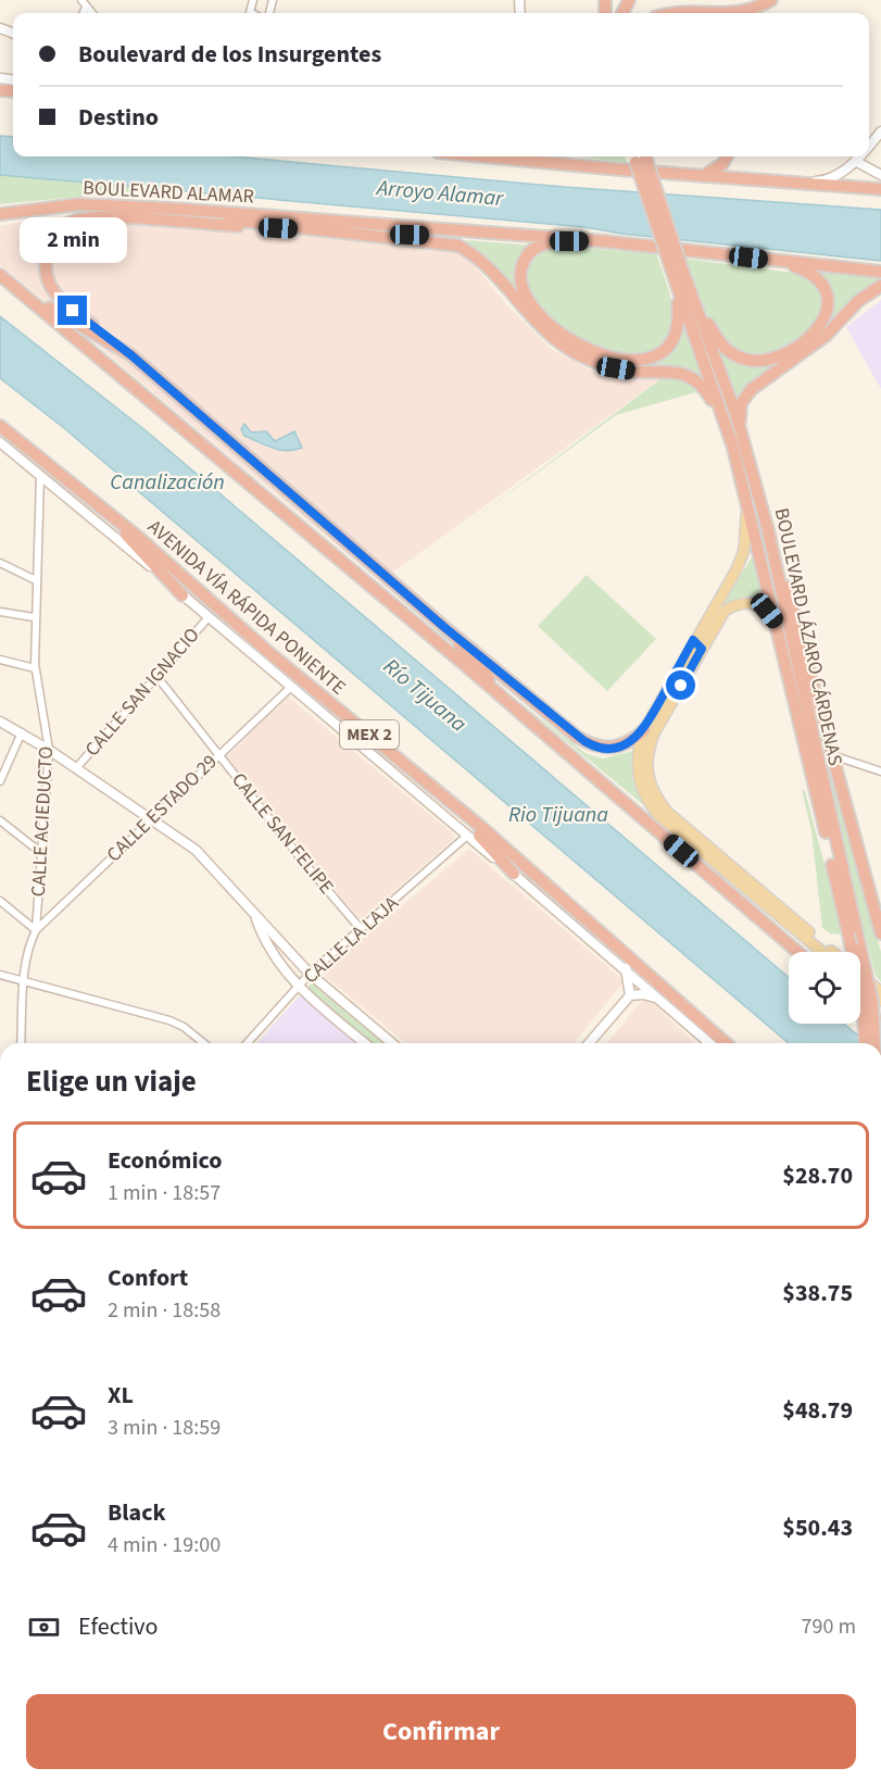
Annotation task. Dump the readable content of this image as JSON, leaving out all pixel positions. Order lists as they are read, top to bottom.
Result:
{
  "streets": {
    "highway": [
      "BOULEVARD ALAMAR",
      "AVENIDA VÍA RÁPIDA PONIENTE",
      "BOULEVARD LÁZARO CÁRDENAS",
      "MEX 2"
    ],
    "street": [
      "CALLE SAN IGNACIO",
      "CALLE ESTADO 29",
      "CALLE ACIEDUCTO",
      "CALLE SAN FELIPE",
      "CALLE LA LAJA"
    ]
  },
  "crossings": [
    ["AVENIDA VÍA RÁPIDA PONIENTE", "CALLE SAN IGNACIO"],
    ["AVENIDA VÍA RÁPIDA PONIENTE", "CALLE ESTADO 29"],
    ["AVENIDA VÍA RÁPIDA PONIENTE", "CALLE ACIEDUCTO"],
    ["AVENIDA VÍA RÁPIDA PONIENTE", "CALLE LA LAJA"],
    ["CALLE SAN IGNACIO", "CALLE SAN FELIPE"],
    ["CALLE ESTADO 29", "CALLE ACIEDUCTO"],
    ["CALLE ESTADO 29", "CALLE SAN FELIPE"],
    ["CALLE SAN FELIPE", "CALLE LA LAJA"]
  ],
  "water": [
    "Arroyo Alamar",
    "Canalización",
    "Río Tijuana",
    "Rio Tijuana"
  ],
  "page": {
    "banner": ["Boulevard de los Insurgentes", "Destino"],
    "bubble": "2 min",
    "heading": "Elige un viaje",
    "list": [
      {
        "name": "Económico",
        "note": "1 min · 18:57",
        "value": "$28.70"
      },
      {
        "name": "Confort",
        "note": "2 min · 18:58",
        "value": "$38.75"
      },
      {
        "name": "XL",
        "note": "3 min · 18:59",
        "value": "$48.79"
      },
      {
        "name": "Black",
        "note": "4 min · 19:00",
        "value": "$50.43"
      }
    ],
    "pay": ["Efectivo", "790 m"],
    "buttons": "Confirmar"
  }
}
